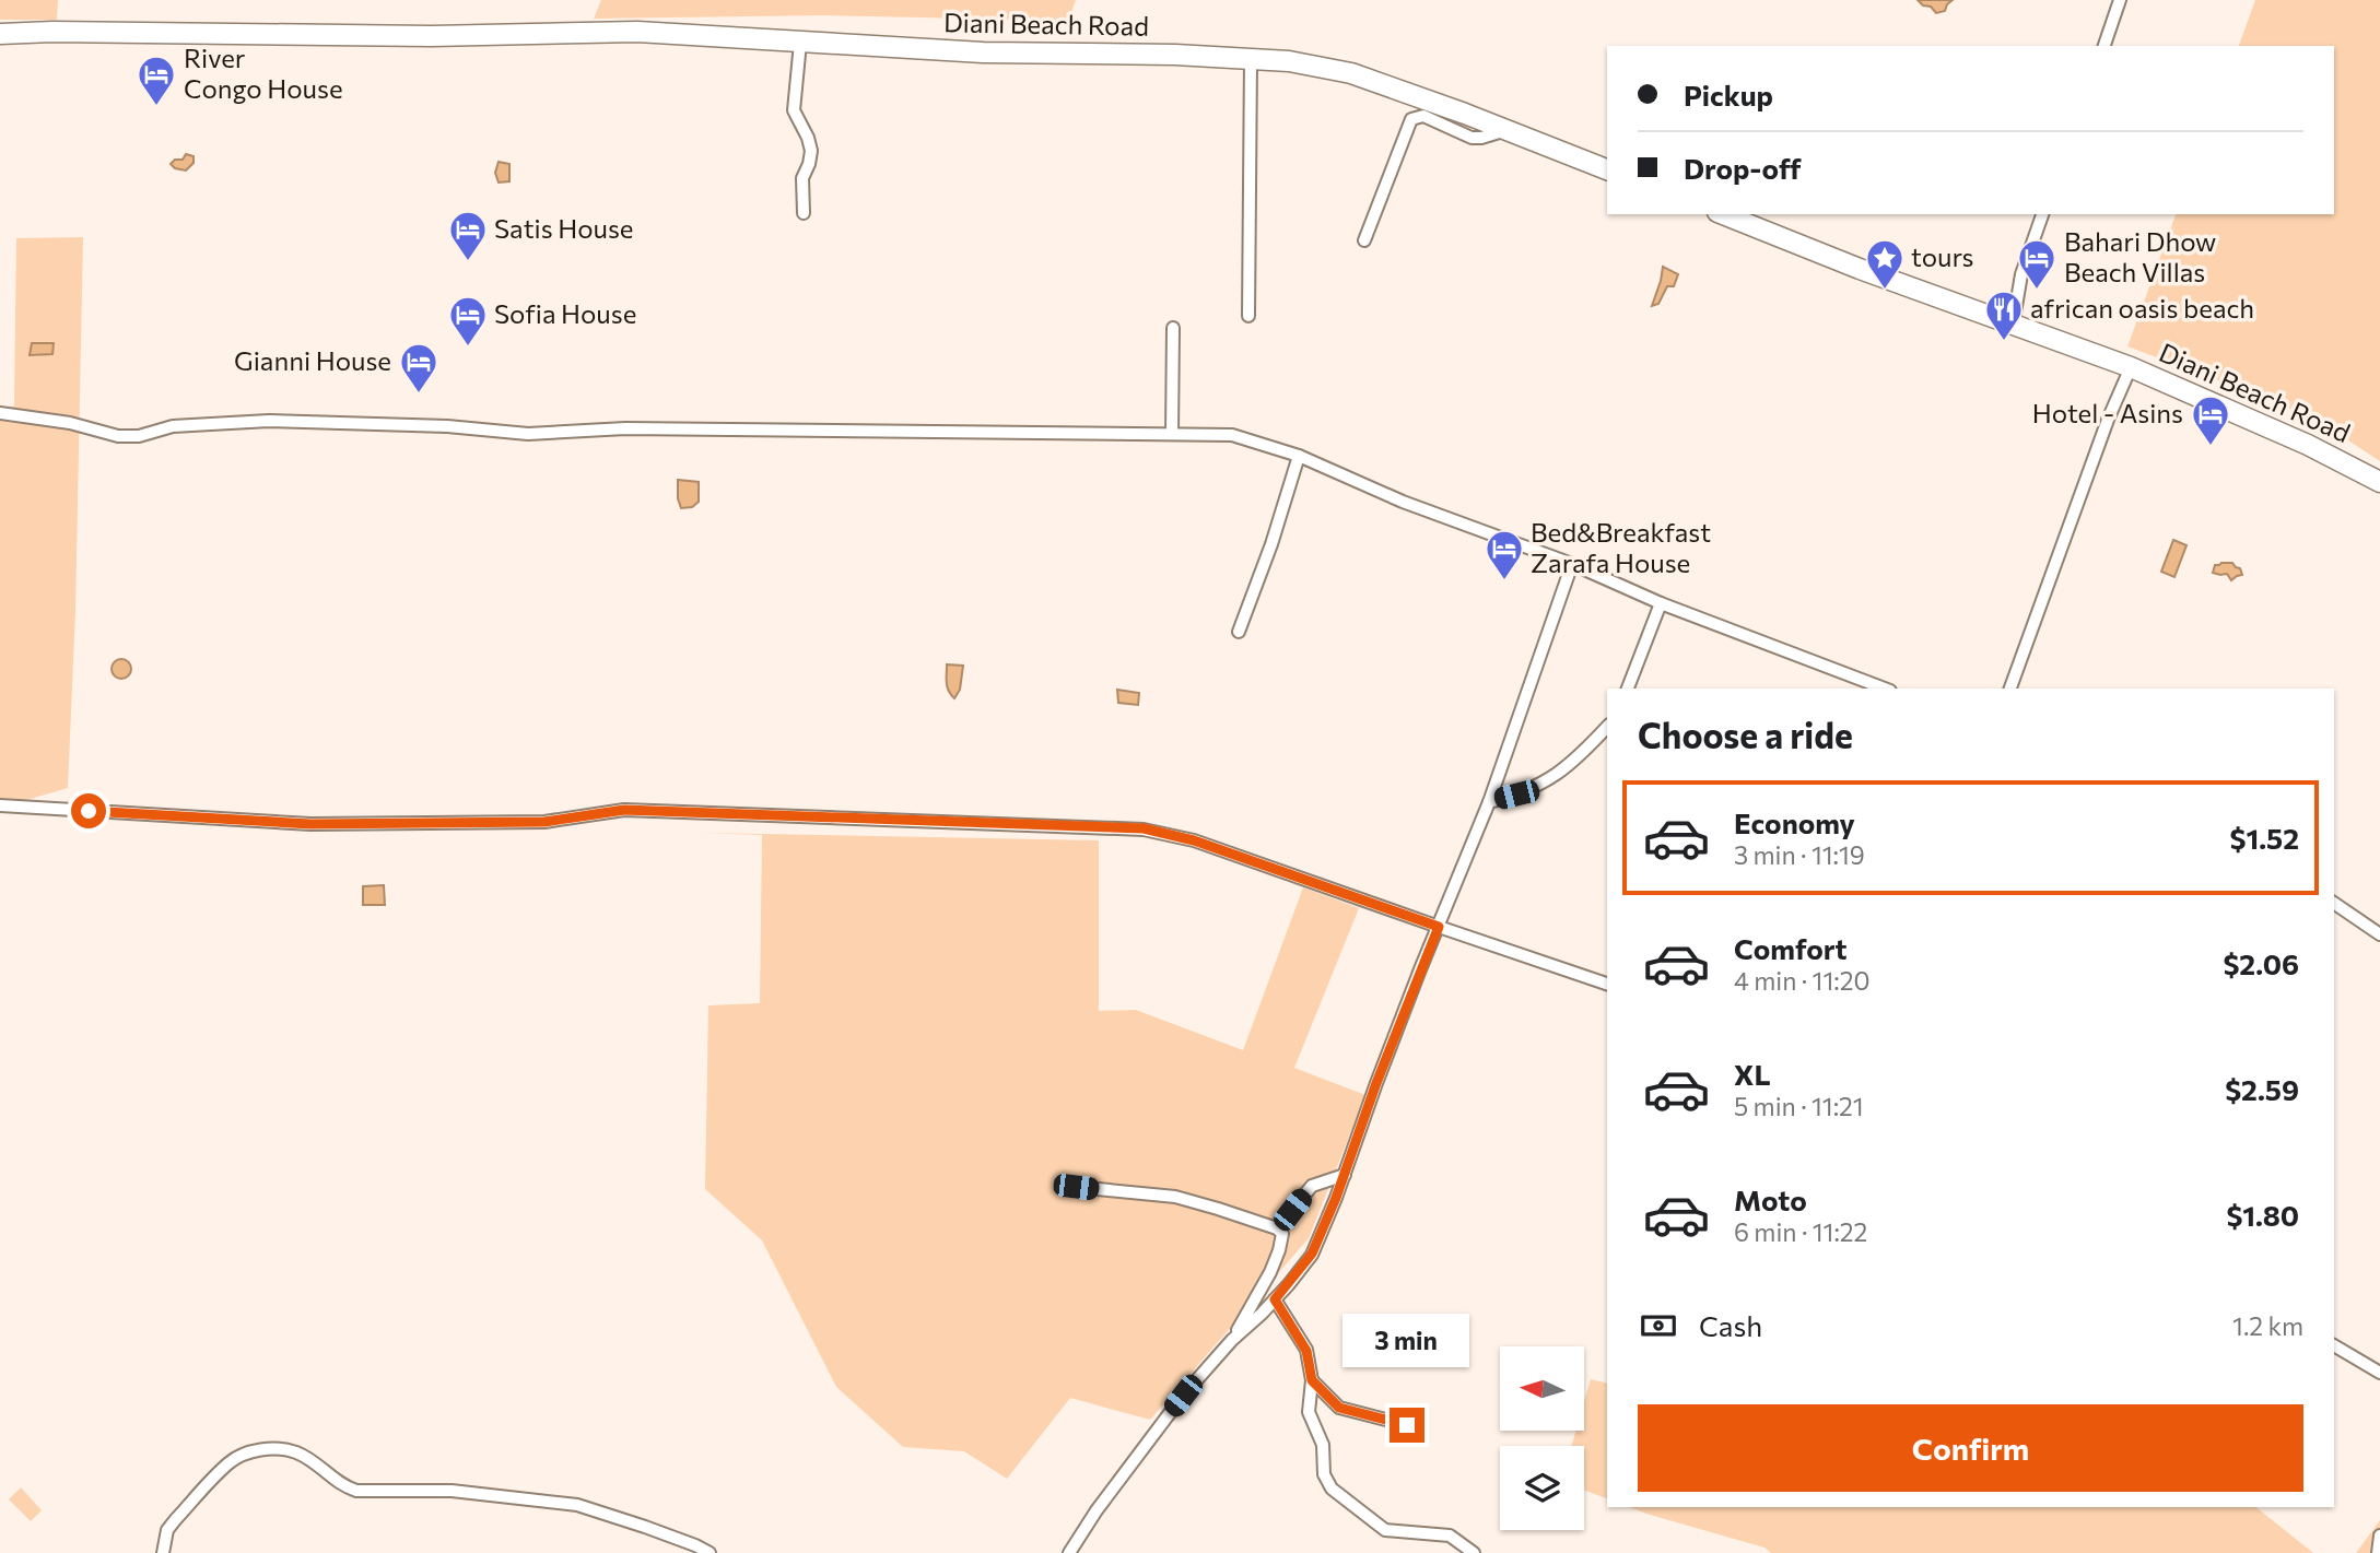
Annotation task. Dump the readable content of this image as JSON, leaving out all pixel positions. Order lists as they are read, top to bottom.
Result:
{
  "streets": {
    "main road": ["Diani Beach Road"]
  },
  "places": {
    "hotel": [
      "River Congo House",
      "Satis House",
      "Bahari Dhow Beach Villas",
      "Sofia House",
      "Gianni House",
      "Hotel - Asins",
      "Bed&Breakfast Zarafa House"
    ],
    "place": ["tours"],
    "restaurant": ["african oasis beach"]
  },
  "north": "left",
  "page": {
    "banner": ["Pickup", "Drop-off"],
    "heading": "Choose a ride",
    "list": [
      {
        "name": "Economy",
        "note": "3 min · 11:19",
        "value": "$1.52"
      },
      {
        "name": "Comfort",
        "note": "4 min · 11:20",
        "value": "$2.06"
      },
      {
        "name": "XL",
        "note": "5 min · 11:21",
        "value": "$2.59"
      },
      {
        "name": "Moto",
        "note": "6 min · 11:22",
        "value": "$1.80"
      }
    ],
    "pay": ["Cash", "1.2 km"],
    "bubble": "3 min",
    "buttons": "Confirm"
  }
}
